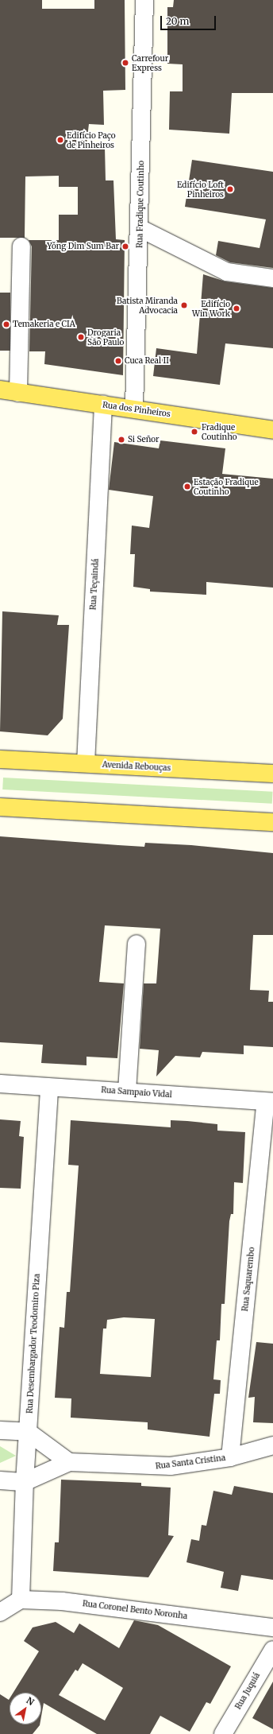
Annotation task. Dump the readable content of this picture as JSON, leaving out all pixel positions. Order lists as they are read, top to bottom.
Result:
{
  "streets": {
    "main road": ["Rua dos Pinheiros", "Avenida Rebouças"],
    "street": [
      "Rua Fradique Coutinho",
      "Rua Teçaindá",
      "Rua Sampaio Vidal",
      "Rua Saquarembo",
      "Rua Desembargador Teodomiro Piza",
      "Rua Santa Cristina",
      "Rua Coronel Bento Noronha",
      "Rua Juquiá"
    ]
  },
  "crossings": [
    ["Rua Fradique Coutinho", "Rua dos Pinheiros"],
    ["Rua dos Pinheiros", "Rua Teçaindá"],
    ["Rua Teçaindá", "Avenida Rebouças"],
    ["Rua Sampaio Vidal", "Rua Saquarembo"],
    ["Rua Sampaio Vidal", "Rua Desembargador Teodomiro Piza"],
    ["Rua Saquarembo", "Rua Santa Cristina"],
    ["Rua Desembargador Teodomiro Piza", "Rua Santa Cristina"],
    ["Rua Desembargador Teodomiro Piza", "Rua Coronel Bento Noronha"]
  ],
  "places": [
    "Carrefour Express",
    "Edifício Paço de Pinheiros",
    "Edifício Loft Pinheiros",
    "Yǒng Dim Sum Bar",
    "Batista Miranda Advocacia",
    "Edifício Win Work",
    "Temakeria e CIA",
    "Drogaria São Paulo",
    "Cuca Real II",
    "Fradique Coutinho",
    "Si Señor",
    "Estação Fradique Coutinho"
  ],
  "scale_bar": "20 m",
  "north": "top right"
}
